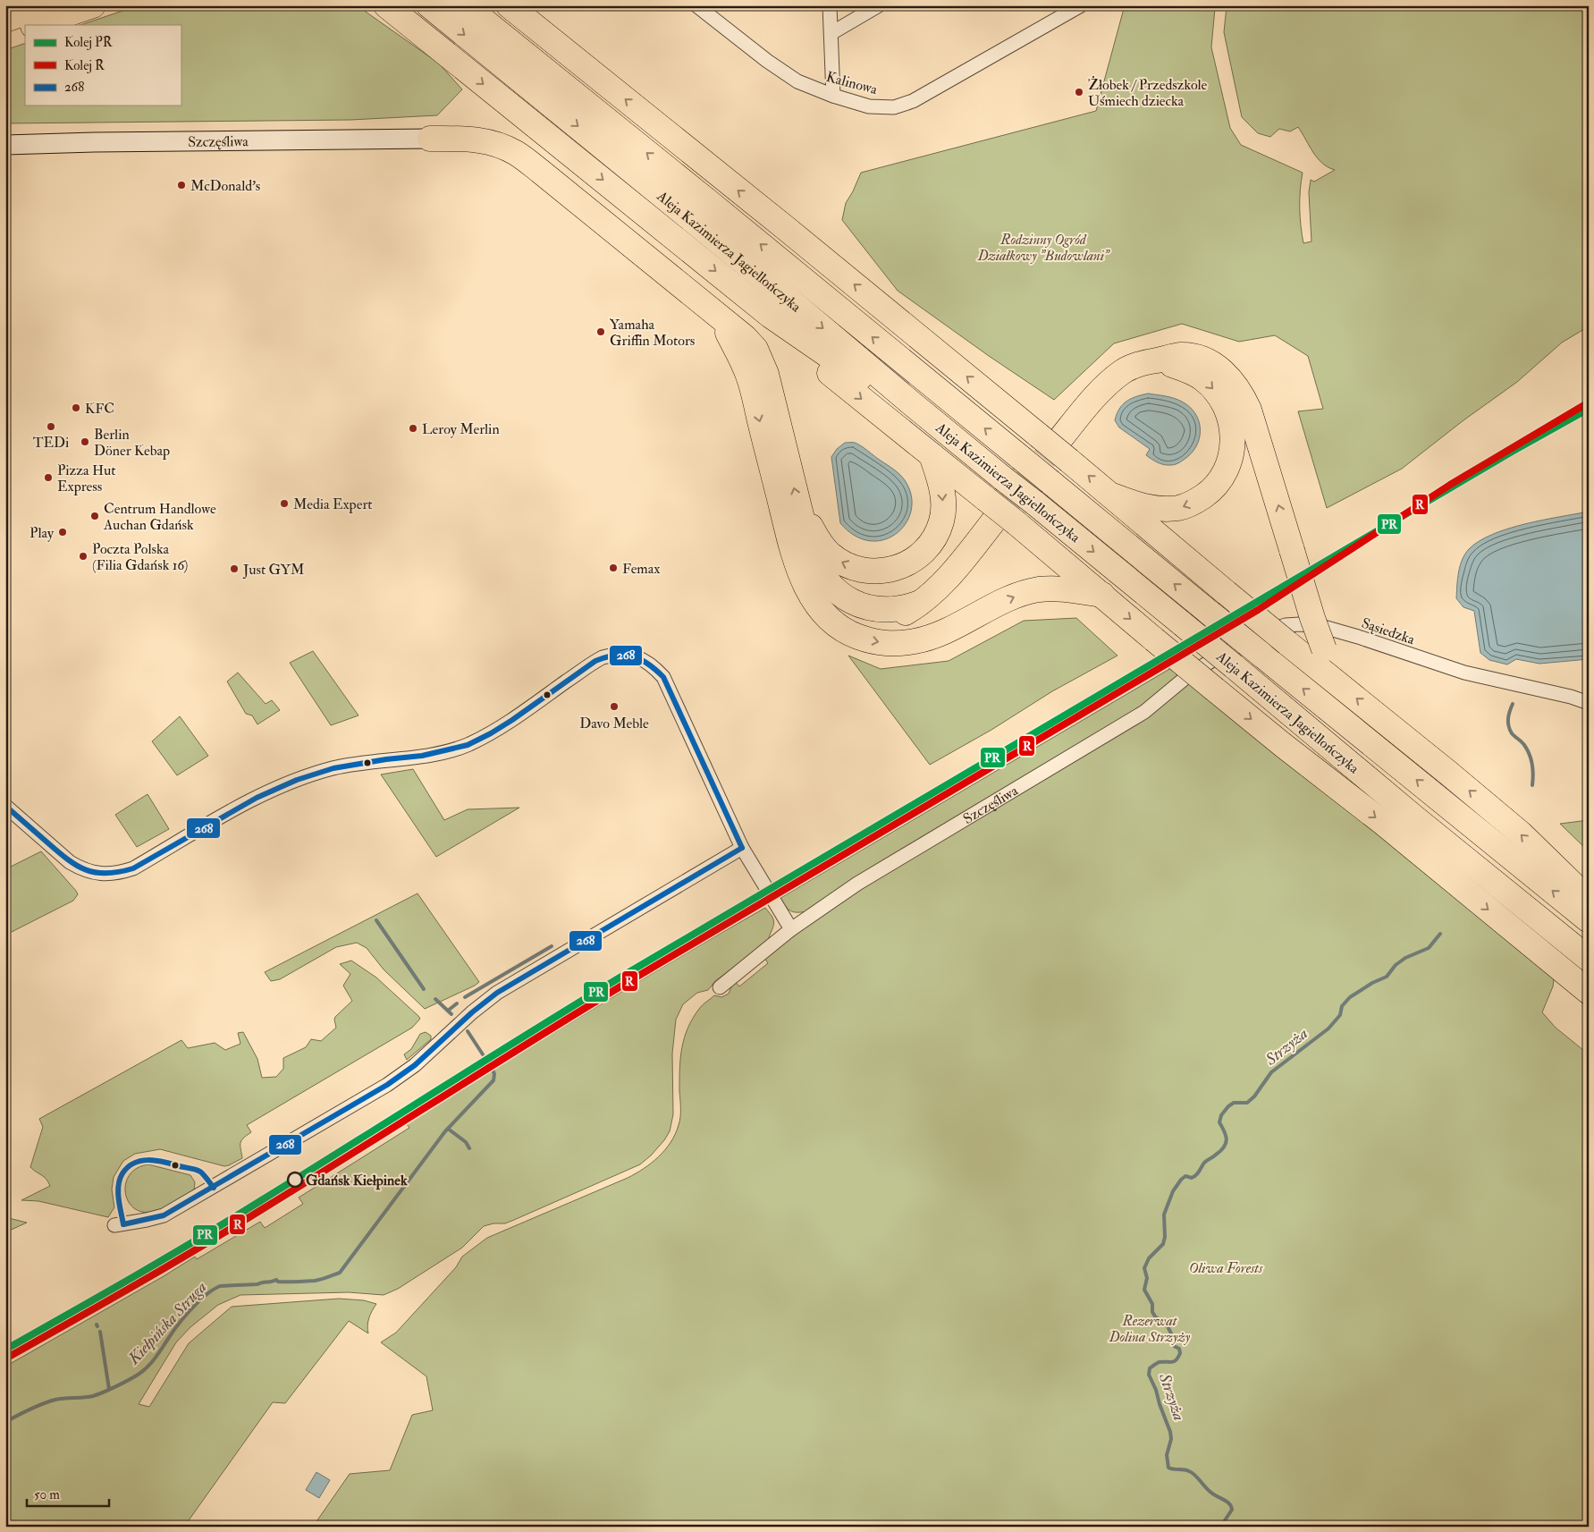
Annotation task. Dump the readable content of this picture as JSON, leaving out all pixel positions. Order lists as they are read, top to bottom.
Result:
{
  "streets": {
    "highway": ["Aleja Kazimierza Jagiellończyka"],
    "street": ["Kalinowa", "Szczęśliwa", "Sąsiedzka"]
  },
  "crossings": [
    ["Szczęśliwa", "Sąsiedzka"]
  ],
  "water": ["Strzyża", "Kiełpińska Struga"],
  "parks": ["Rodzinny Ogród Działkowy \"Budowlani\"", "Oliwa Forests", "Rezerwat Dolina Strzyży"],
  "places": [
    "Żłobek / Przedszkole Uśmiech dziecka",
    "McDonald's",
    "Yamaha Griffin Motors",
    "KFC",
    "TEDi",
    "Leroy Merlin",
    "Berlin Döner Kebap",
    "Pizza Hut Express",
    "Media Expert",
    "Centrum Handlowe Auchan Gdańsk",
    "Play",
    "Poczta Polska (Filia Gdańsk 16)",
    "Femax",
    "Just GYM",
    "Davo Meble",
    "Gdańsk Kiełpinek"
  ],
  "lines": ["rail line R", "rail line PR", "transit line 268"],
  "legend": ["Kolej PR", "Kolej R", "268"],
  "scale_bar": "50 m"
}
